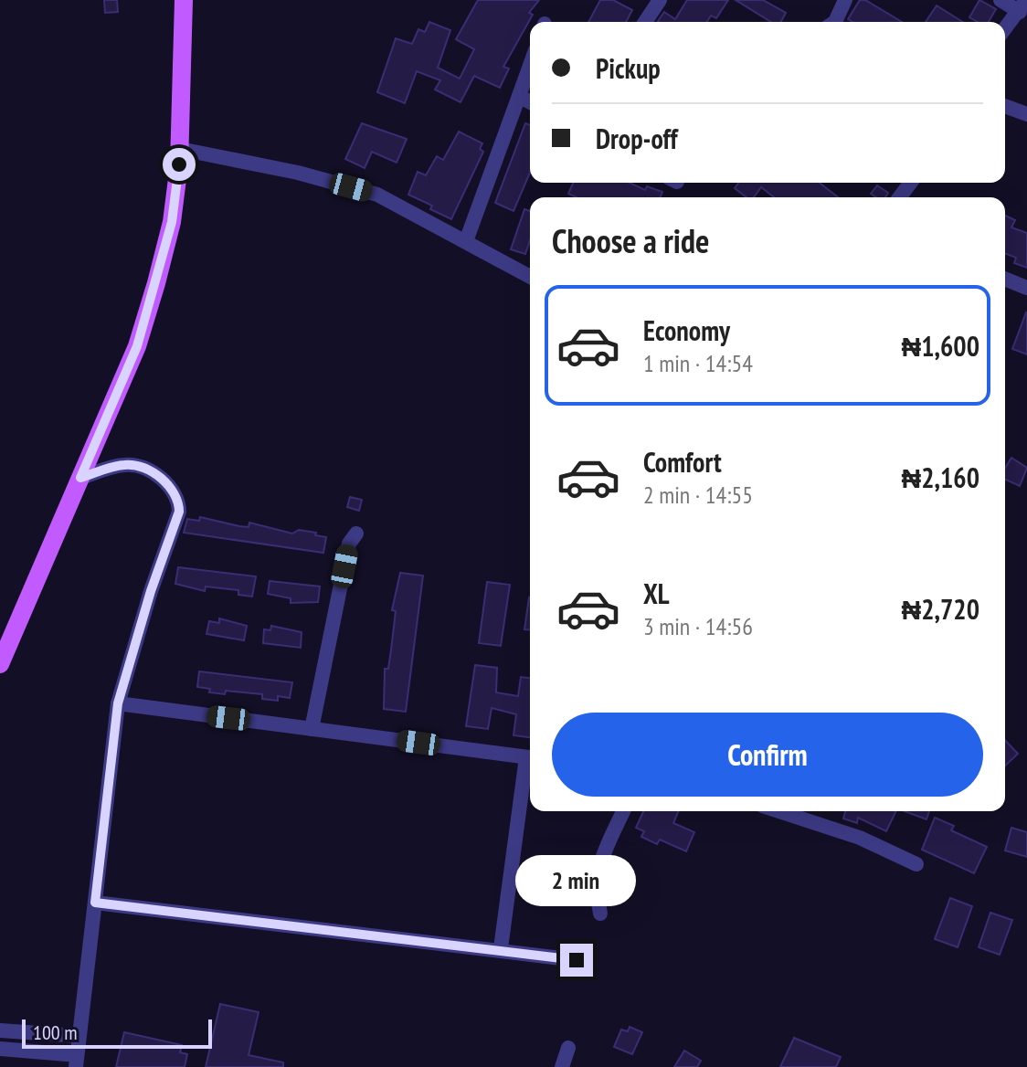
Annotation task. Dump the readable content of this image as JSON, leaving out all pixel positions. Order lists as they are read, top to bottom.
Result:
{
  "scale_bar": "100 m",
  "page": {
    "banner": ["Pickup", "Drop-off"],
    "heading": "Choose a ride",
    "list": [
      {
        "name": "Economy",
        "note": "1 min · 14:54",
        "value": "₦1,600"
      },
      {
        "name": "Comfort",
        "note": "2 min · 14:55",
        "value": "₦2,160"
      },
      {
        "name": "XL",
        "note": "3 min · 14:56",
        "value": "₦2,720"
      }
    ],
    "buttons": "Confirm",
    "bubble": "2 min",
    "scale": "100 m"
  }
}
